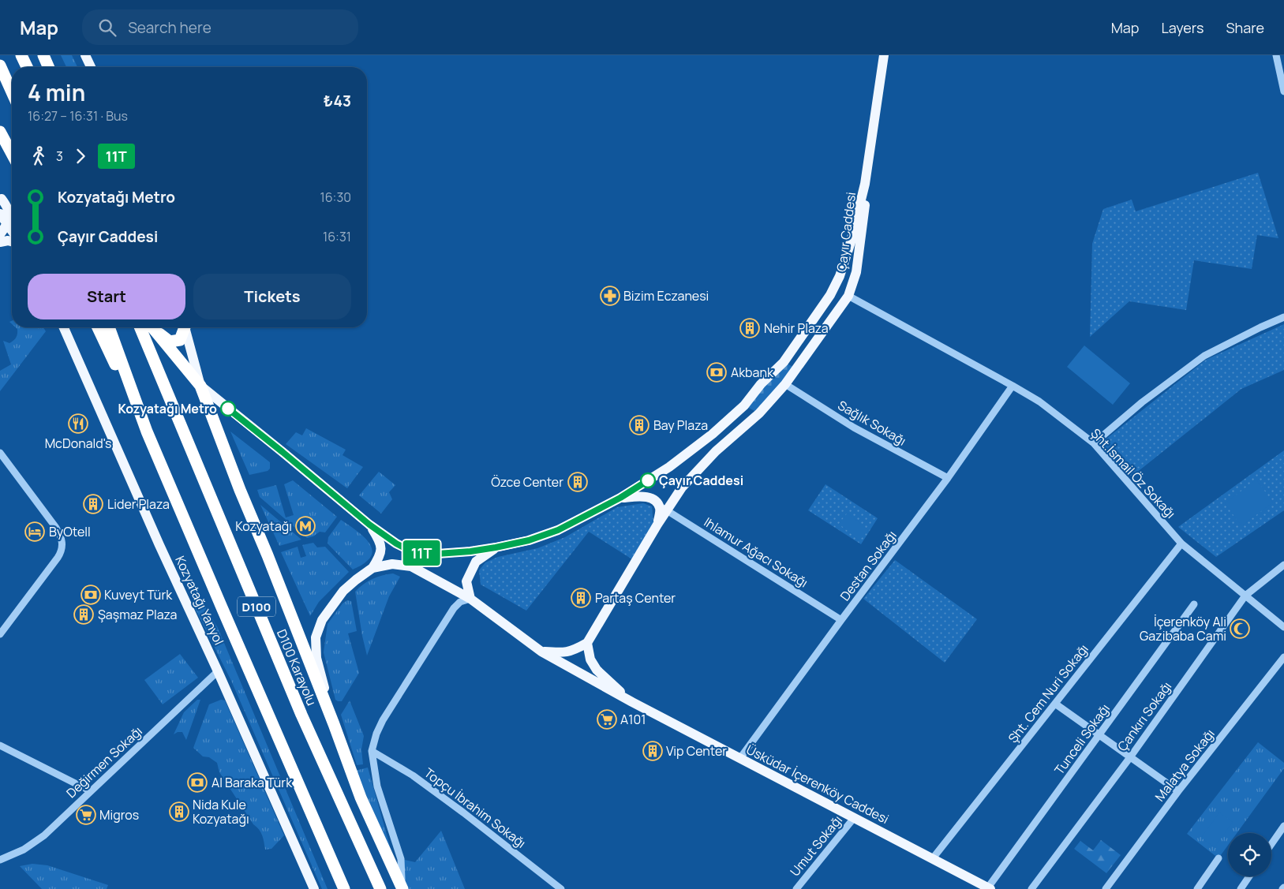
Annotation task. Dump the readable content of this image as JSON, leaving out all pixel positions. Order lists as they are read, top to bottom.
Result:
{
  "streets": {
    "highway": ["D100", "D100 Karayolu"],
    "main road": ["Çayır Caddesi", "Kozyatağı Yanyol", "Üsküdar İçerenköy Caddesi"],
    "street": [
      "Sağlık Sokağı",
      "Şht.İsmail Öz Sokağı",
      "Ihlamur Ağacı Sokağı",
      "Destan Sokağı",
      "Şht. Cem Nuri Sokağı",
      "Çankırı Sokağı",
      "Tunceli Sokağı",
      "Değirmen Sokağı",
      "Malatya Sokağı",
      "Topçu İbrahim Sokağı",
      "Umut Sokağı"
    ]
  },
  "crossings": [
    ["Çayır Caddesi", "Sağlık Sokağı"],
    ["Çayır Caddesi", "Şht.İsmail Öz Sokağı"],
    ["Çayır Caddesi", "Ihlamur Ağacı Sokağı"],
    ["Çayır Caddesi", "Üsküdar İçerenköy Caddesi"],
    ["Sağlık Sokağı", "Destan Sokağı"],
    ["Şht.İsmail Öz Sokağı", "Destan Sokağı"],
    ["Şht.İsmail Öz Sokağı", "Şht. Cem Nuri Sokağı"],
    ["Şht.İsmail Öz Sokağı", "Çankırı Sokağı"],
    ["Ihlamur Ağacı Sokağı", "Destan Sokağı"],
    ["Destan Sokağı", "Üsküdar İçerenköy Caddesi"],
    ["Kozyatağı Yanyol", "Değirmen Sokağı"],
    ["Şht. Cem Nuri Sokağı", "Üsküdar İçerenköy Caddesi"],
    ["Tunceli Sokağı", "Üsküdar İçerenköy Caddesi"],
    ["Üsküdar İçerenköy Caddesi", "Umut Sokağı"]
  ],
  "places": {
    "pharmacy": ["Bizim Eczanesi"],
    "building": [
      "Nehir Plaza",
      "Bay Plaza",
      "Özce Center",
      "Lider Plaza",
      "Partaş Center",
      "Şaşmaz Plaza",
      "Vip Center",
      "Nida Kule Kozyatağı"
    ],
    "bank": ["Akbank", "Kuveyt Türk", "Al Baraka Türk"],
    "other": ["Kozyatağı Metro", "Çayır Caddesi"],
    "restaurant": ["McDonald's"],
    "metro station": ["Kozyatağı"],
    "hotel": ["ByOtell"],
    "mosque": ["İçerenköy Ali Gazibaba Cami"],
    "supermarket": ["A101", "Migros"]
  },
  "lines": ["bus line 11T"],
  "page": {
    "header": "Map",
    "search": "Search here",
    "nav": ["Map", "Layers", "Share"],
    "on_map": "11T",
    "heading": ["4 min", "16:27 – 16:31 · Bus", "₺43"],
    "legs": ["3", "11T"],
    "list": [
      {
        "name": "Kozyatağı Metro",
        "value": "16:30"
      },
      {
        "name": "Çayır Caddesi",
        "value": "16:31"
      }
    ],
    "buttons": ["Start", "Tickets"]
  }
}
